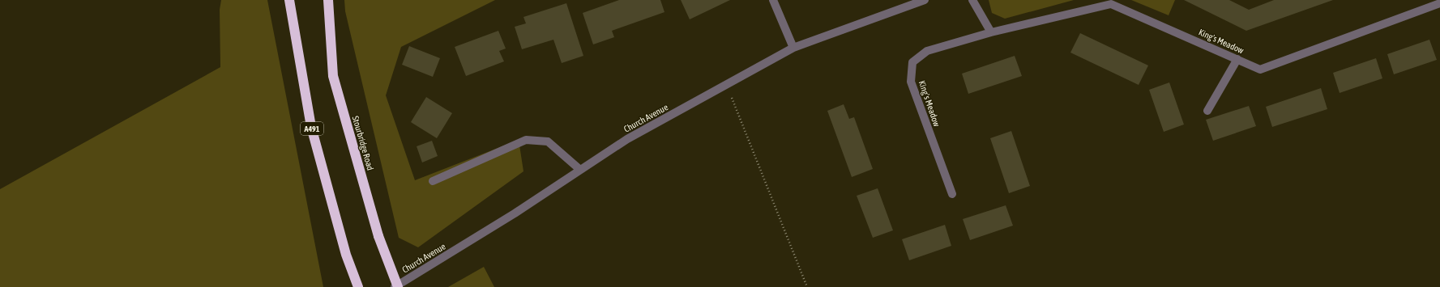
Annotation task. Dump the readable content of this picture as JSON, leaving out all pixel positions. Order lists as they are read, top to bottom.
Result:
{
  "streets": {
    "highway": ["A491", "Stourbridge Road"],
    "street": ["King's Meadow", "Church Avenue"]
  }
}
